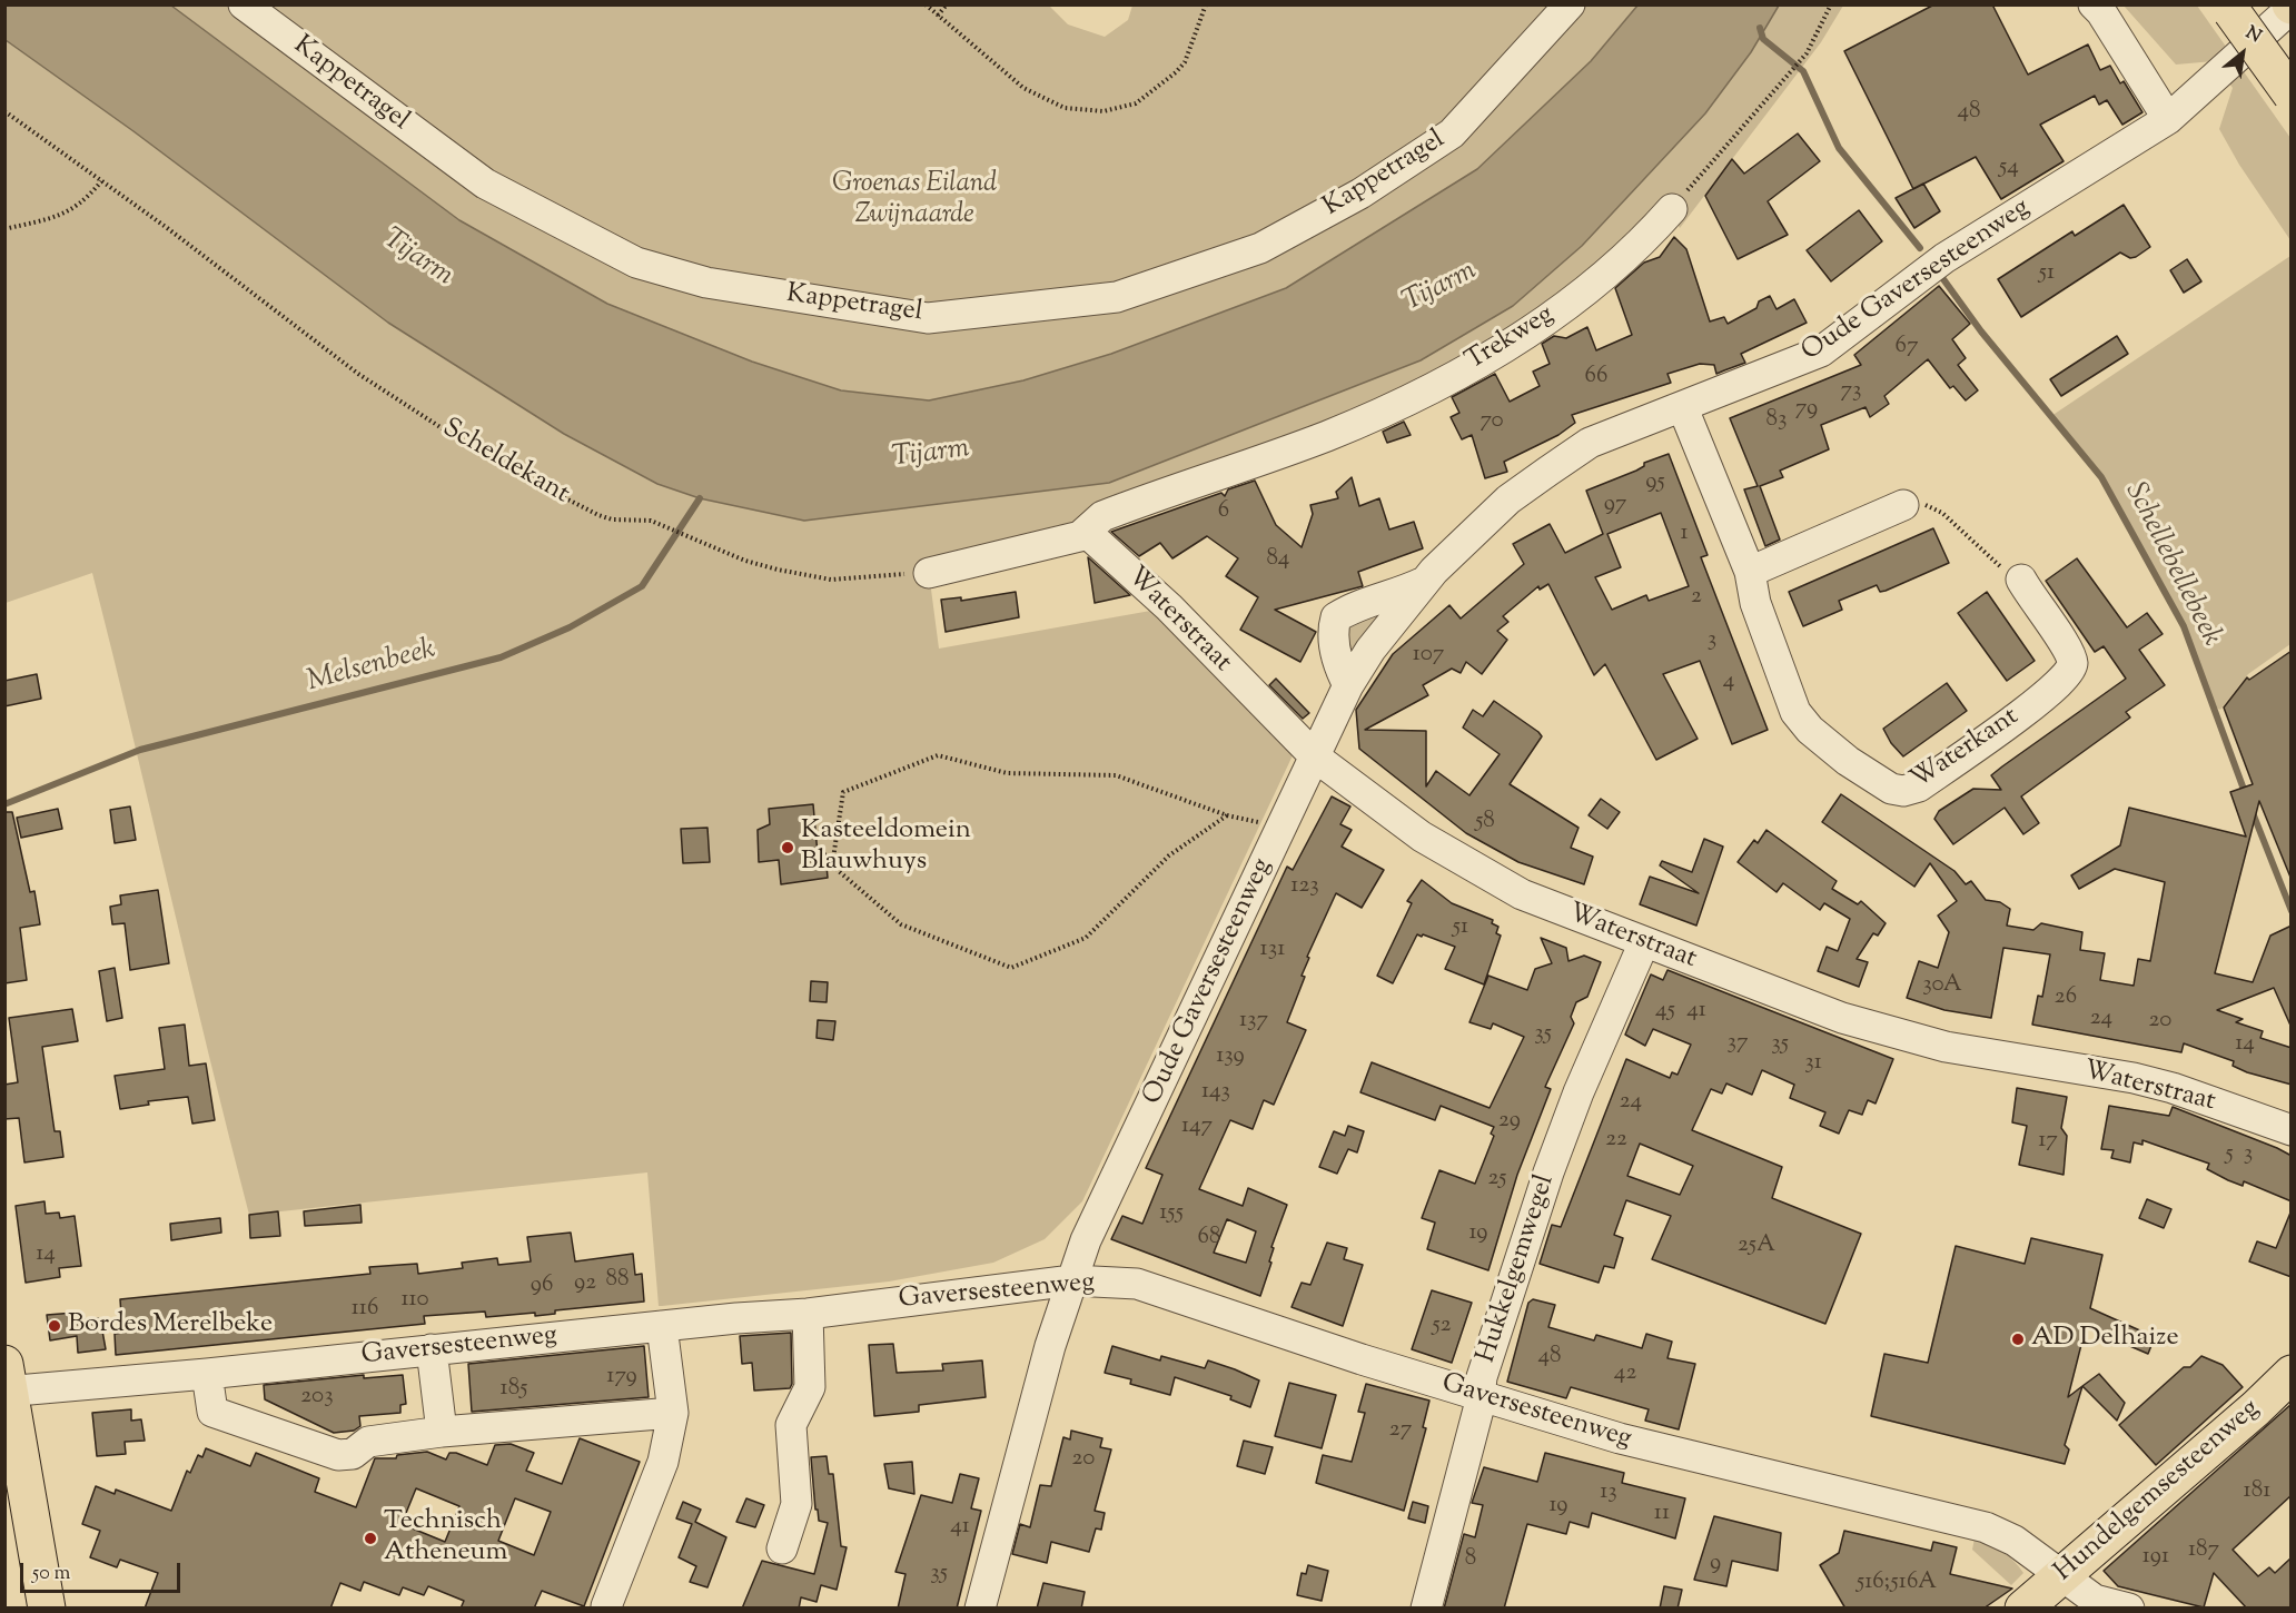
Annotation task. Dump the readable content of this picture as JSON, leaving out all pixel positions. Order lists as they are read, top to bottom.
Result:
{
  "streets": {
    "main road": ["Hundelgemsesteenweg"],
    "street": [
      "Kappetragel",
      "Oude Gaversesteenweg",
      "Trekweg",
      "Waterstraat",
      "Waterkant",
      "Hukkelgemwegel",
      "Gaversesteenweg"
    ],
    "path": ["Scheldekant"]
  },
  "crossings": [
    ["Oude Gaversesteenweg", "Waterstraat"],
    ["Oude Gaversesteenweg", "Waterkant"],
    ["Oude Gaversesteenweg", "Gaversesteenweg"],
    ["Trekweg", "Waterstraat"],
    ["Waterstraat", "Hukkelgemwegel"],
    ["Hukkelgemwegel", "Gaversesteenweg"],
    ["Gaversesteenweg", "Hundelgemsesteenweg"]
  ],
  "water": ["Tijarm", "Schellebellebeek", "Melsenbeek"],
  "parks": ["Groenas Eiland Zwijnaarde"],
  "places": [
    "Kasteeldomein Blauwhuys",
    "Bordes Merelbeke",
    "AD Delhaize",
    "Technisch Atheneum"
  ],
  "house_numbers": [
    "48",
    "54",
    "51",
    "67",
    "66",
    "73",
    "79",
    "83",
    "70",
    "95",
    "97",
    "6",
    "1",
    "84",
    "2",
    "3",
    "107",
    "4",
    "58",
    "123",
    "51",
    "131",
    "30A",
    "26",
    "45",
    "41",
    "24",
    "137",
    "20",
    "35",
    "37",
    "35",
    "14",
    "139",
    "31",
    "143",
    "24",
    "29",
    "147",
    "22",
    "17",
    "5",
    "3",
    "25",
    "155",
    "19",
    "68",
    "25A",
    "14",
    "88",
    "92",
    "96",
    "110",
    "116",
    "52",
    "48",
    "42",
    "179",
    "185",
    "203",
    "27",
    "20",
    "181",
    "13",
    "19",
    "11",
    "41",
    "187",
    "191",
    "8",
    "9",
    "35",
    "516;516A"
  ],
  "scale_bar": "50 m",
  "north": "top right"
}
